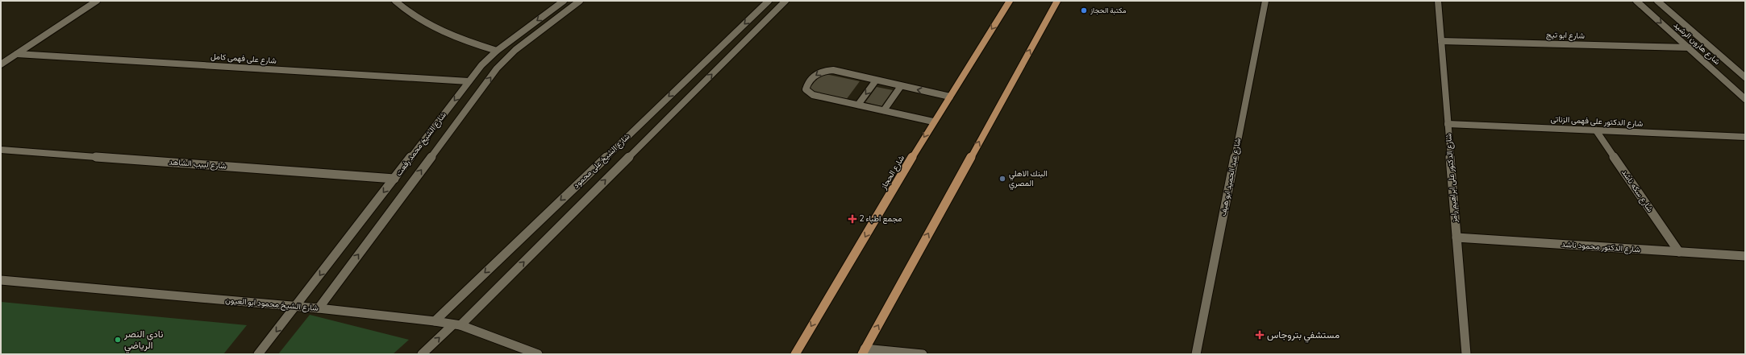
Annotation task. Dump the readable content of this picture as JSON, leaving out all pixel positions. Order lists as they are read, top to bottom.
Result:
{
  "streets": {
    "main road": ["شارع الحجاز"],
    "street": [
      "شارع ابو تيج",
      "شارع هارون الرشيد",
      "شارع على فهمى كامل",
      "شارع الدكتور على فهمى الزناتى",
      "شارع الشيخ محمد رفعت",
      "شارع الشيخ على محمود",
      "شارع لبيب الشاهد",
      "شارع عبد الحميد ابو هيف",
      "شارع الدكتور على ابراهيم رامز",
      "شارع سكه ناشد",
      "شارع الدكتور محمود ناشد",
      "شارع الشيخ محمود ابو العيون"
    ]
  },
  "crossings": [
    ["شارع ابو تيج", "شارع هارون الرشيد"],
    ["شارع ابو تيج", "شارع الدكتور على ابراهيم رامز"],
    ["شارع على فهمى كامل", "شارع الشيخ محمد رفعت"],
    ["شارع الدكتور على فهمى الزناتى", "شارع الدكتور على ابراهيم رامز"],
    ["شارع الدكتور على فهمى الزناتى", "شارع سكه ناشد"],
    ["شارع الشيخ محمد رفعت", "شارع لبيب الشاهد"],
    ["شارع الشيخ محمد رفعت", "شارع الشيخ محمود ابو العيون"],
    ["شارع الشيخ على محمود", "شارع الشيخ محمود ابو العيون"],
    ["شارع الدكتور على ابراهيم رامز", "شارع الدكتور محمود ناشد"],
    ["شارع سكه ناشد", "شارع الدكتور محمود ناشد"]
  ],
  "places": {
    "other": ["مكتبة الحجاز", "البنك الاهلي المصري", "نادي النصر الرياضي"],
    "health": ["مجمع اطباء 2", "مستشفي بتروجاس"]
  }
}
